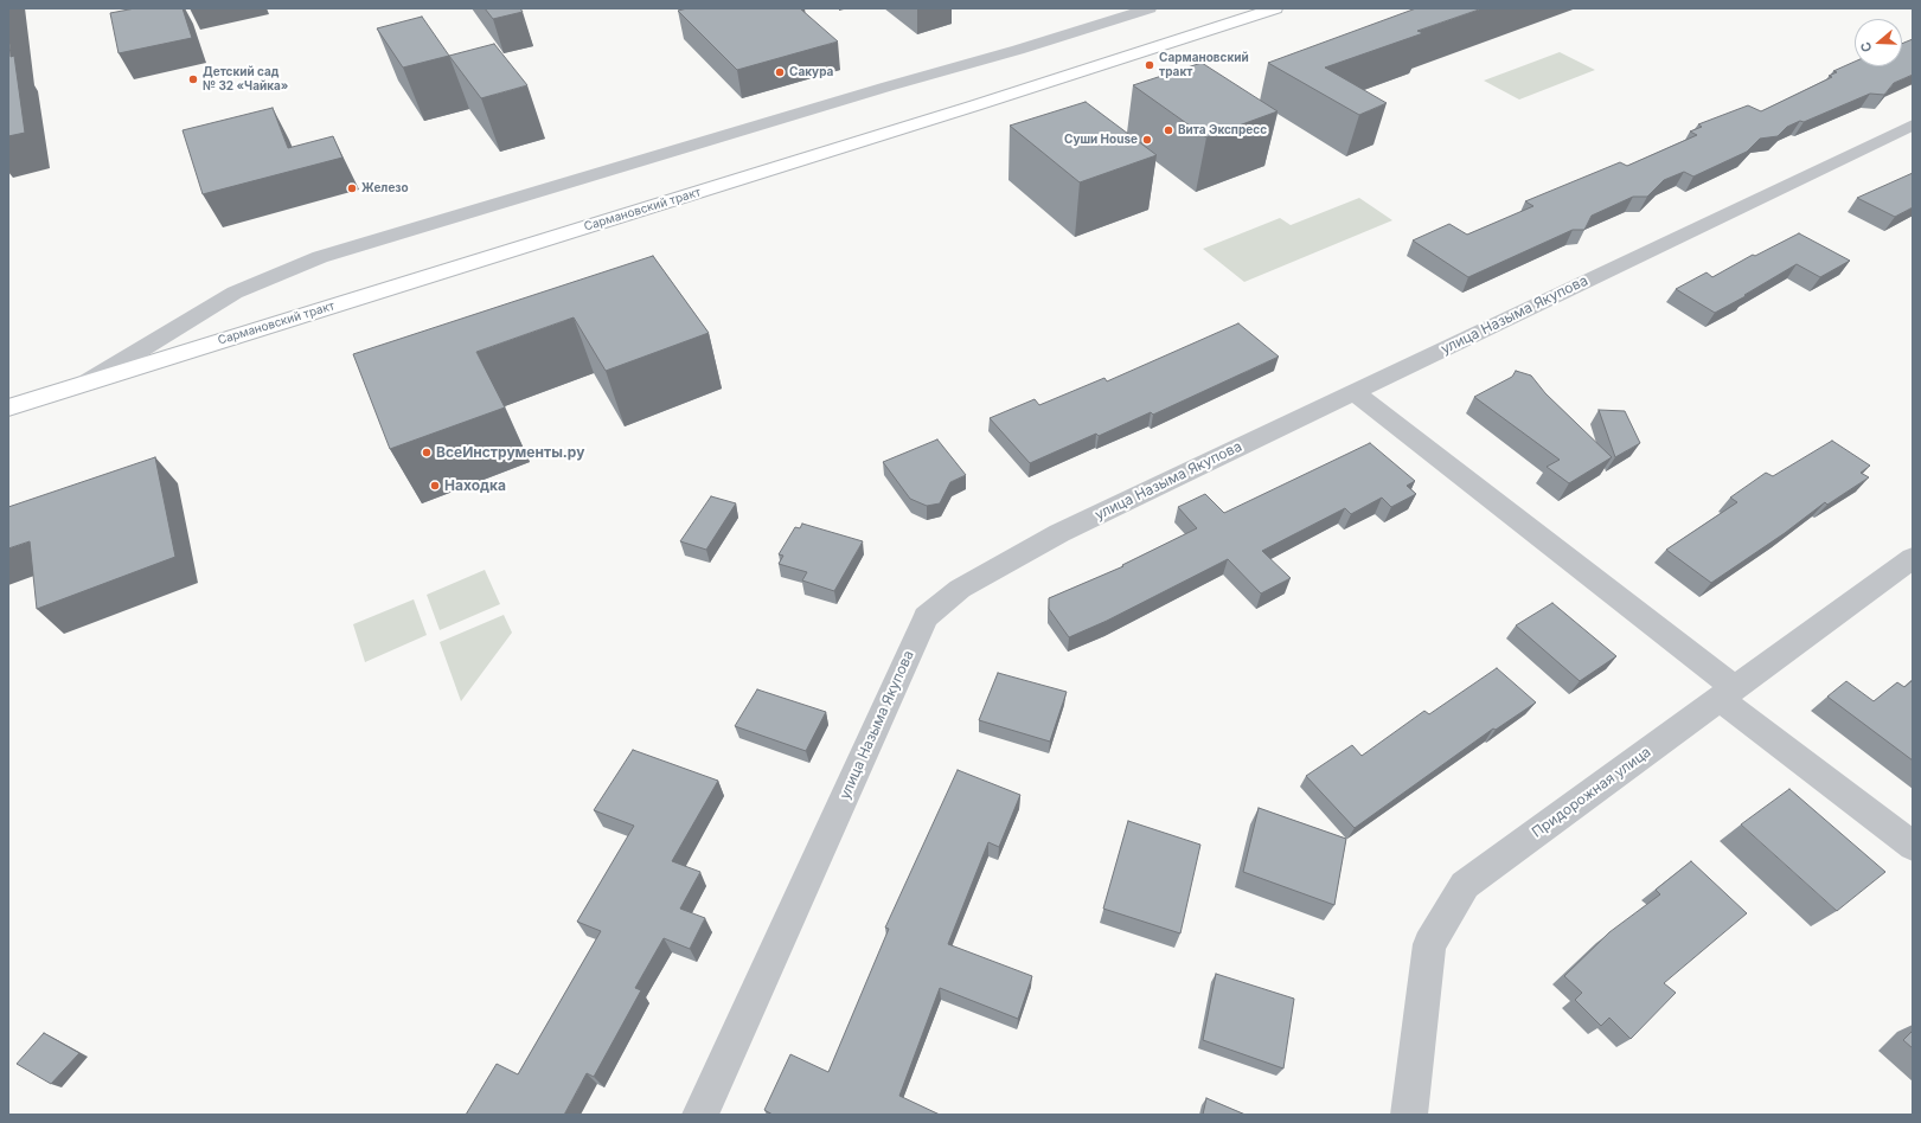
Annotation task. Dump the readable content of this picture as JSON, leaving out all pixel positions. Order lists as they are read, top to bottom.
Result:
{
  "streets": {
    "main road": ["Сармановский тракт"],
    "street": ["улица Назыма Якупова", "Придорожная улица"]
  },
  "places": [
    "Сармановский тракт",
    "Сакура",
    "Детский сад № 32 «Чайка»",
    "Вита Экспресс",
    "Суши House",
    "Железо",
    "ВсеИнструменты.ру",
    "Находка"
  ],
  "north": "left"
}
